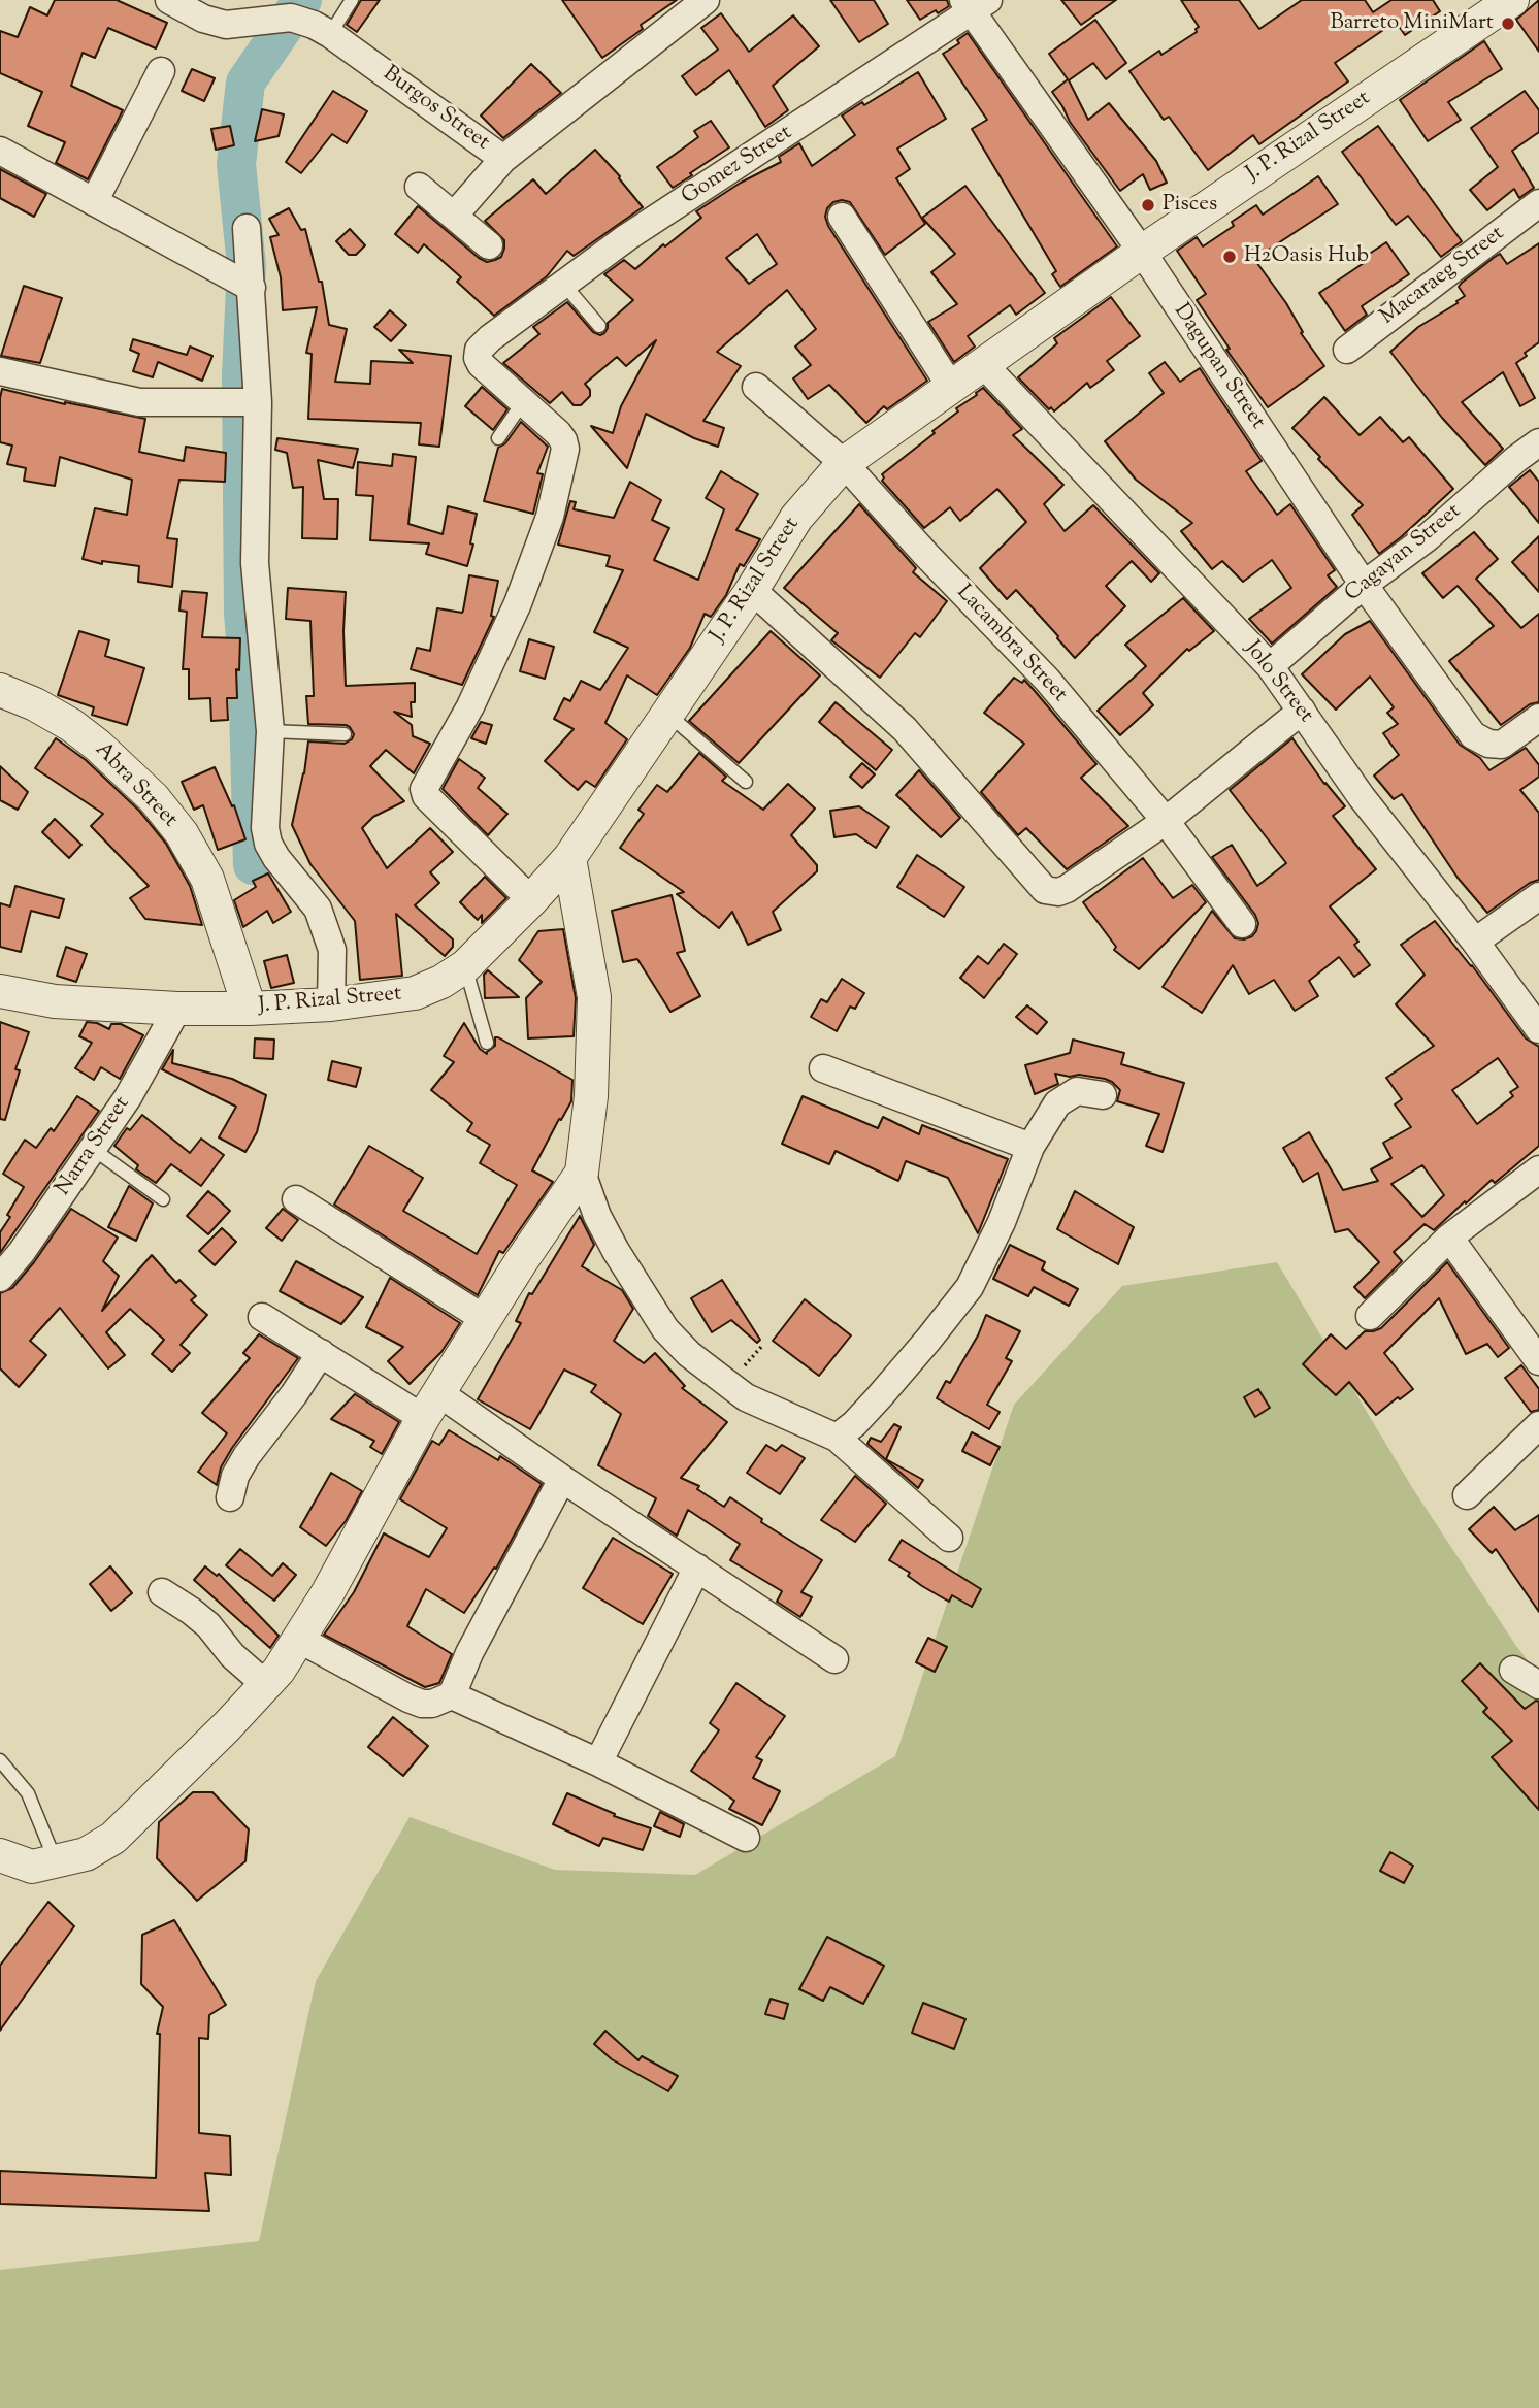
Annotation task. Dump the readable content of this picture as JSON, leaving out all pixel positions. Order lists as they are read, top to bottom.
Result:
{
  "streets": {
    "street": [
      "Burgos Street",
      "J. P. Rizal Street",
      "Gomez Street",
      "Macaraeg Street",
      "Dagupan Street",
      "Cagayan Street",
      "Lacambra Street",
      "Jolo Street",
      "Abra Street",
      "Narra Street"
    ]
  },
  "crossings": [
    ["J. P. Rizal Street", "Dagupan Street"],
    ["J. P. Rizal Street", "Lacambra Street"],
    ["J. P. Rizal Street", "Jolo Street"],
    ["J. P. Rizal Street", "Abra Street"],
    ["J. P. Rizal Street", "Narra Street"],
    ["Gomez Street", "Dagupan Street"],
    ["Dagupan Street", "Cagayan Street"],
    ["Cagayan Street", "Jolo Street"]
  ],
  "places": ["Barreto MiniMart", "Pisces", "H2Oasis Hub"]
}
